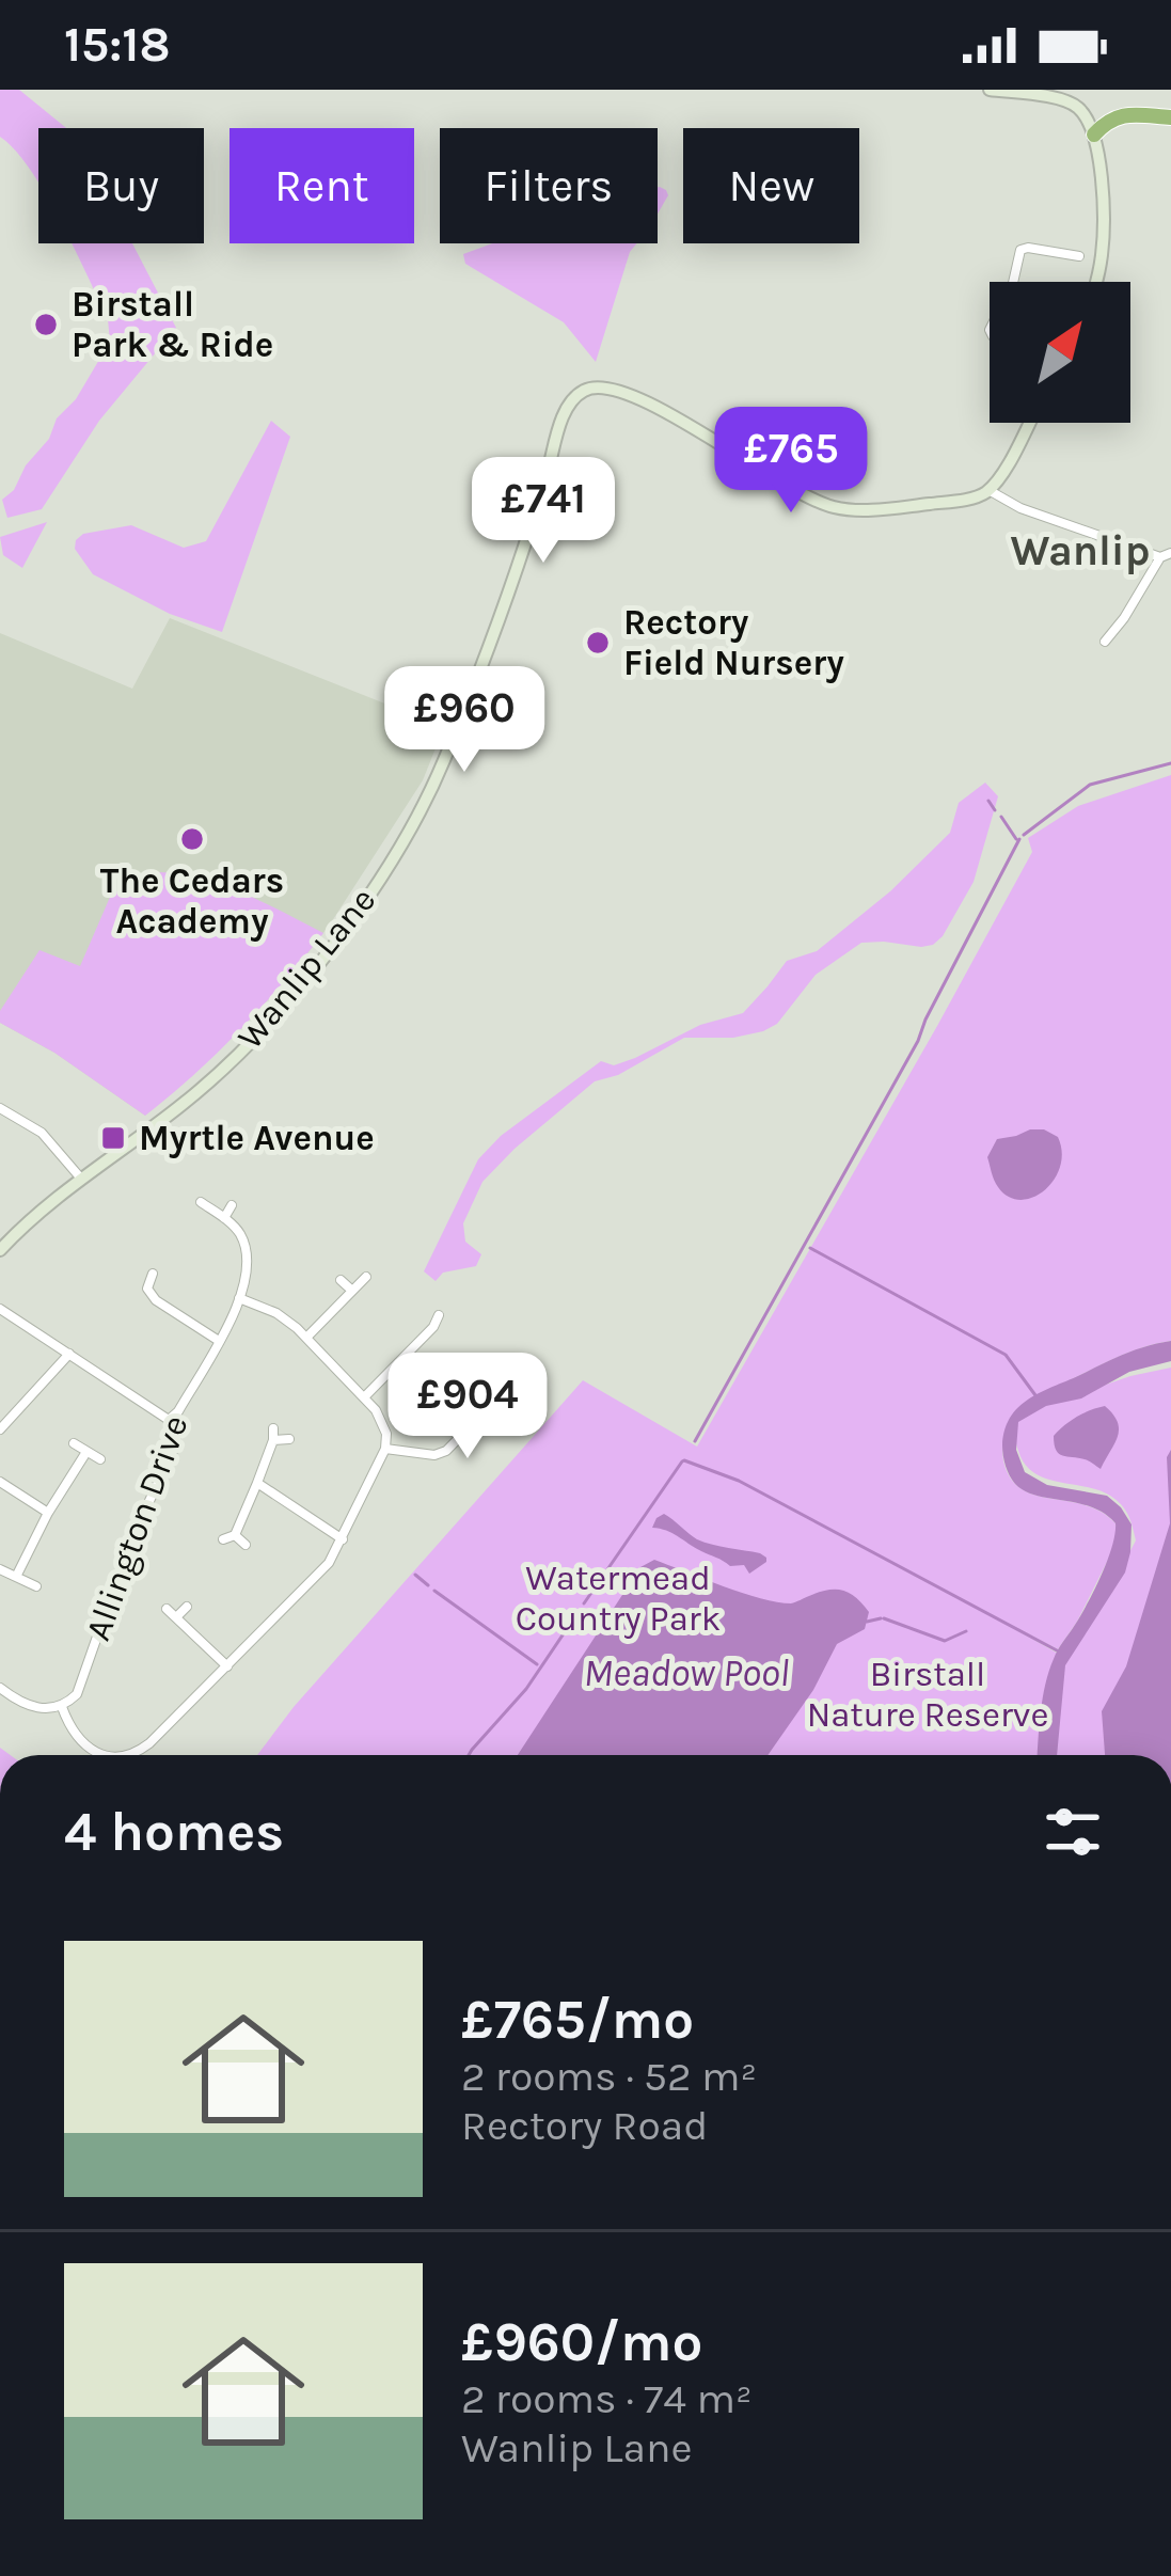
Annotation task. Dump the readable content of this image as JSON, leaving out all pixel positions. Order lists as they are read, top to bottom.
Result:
{
  "streets": {
    "street": ["Wanlip Lane", "Allington Drive"]
  },
  "districts": ["Wanlip"],
  "water": ["Meadow Pool"],
  "parks": ["Watermead Country Park", "Birstall Nature Reserve"],
  "places": {
    "other": ["Birstall Park & Ride", "Rectory Field Nursery", "The Cedars Academy"],
    "transit": ["Myrtle Avenue"]
  },
  "north": "top right",
  "page": {
    "status": "15:18",
    "chip": [
      "Buy",
      "Rent",
      "Filters",
      "New"
    ],
    "price": [
      "£765",
      "£741",
      "£960",
      "£904"
    ],
    "heading": "4 homes",
    "list": [
      {
        "name": "£765/mo",
        "note": "2 rooms · 52 m² · Rectory Road"
      },
      {
        "name": "£960/mo",
        "note": "2 rooms · 74 m² · Wanlip Lane"
      }
    ]
  }
}
